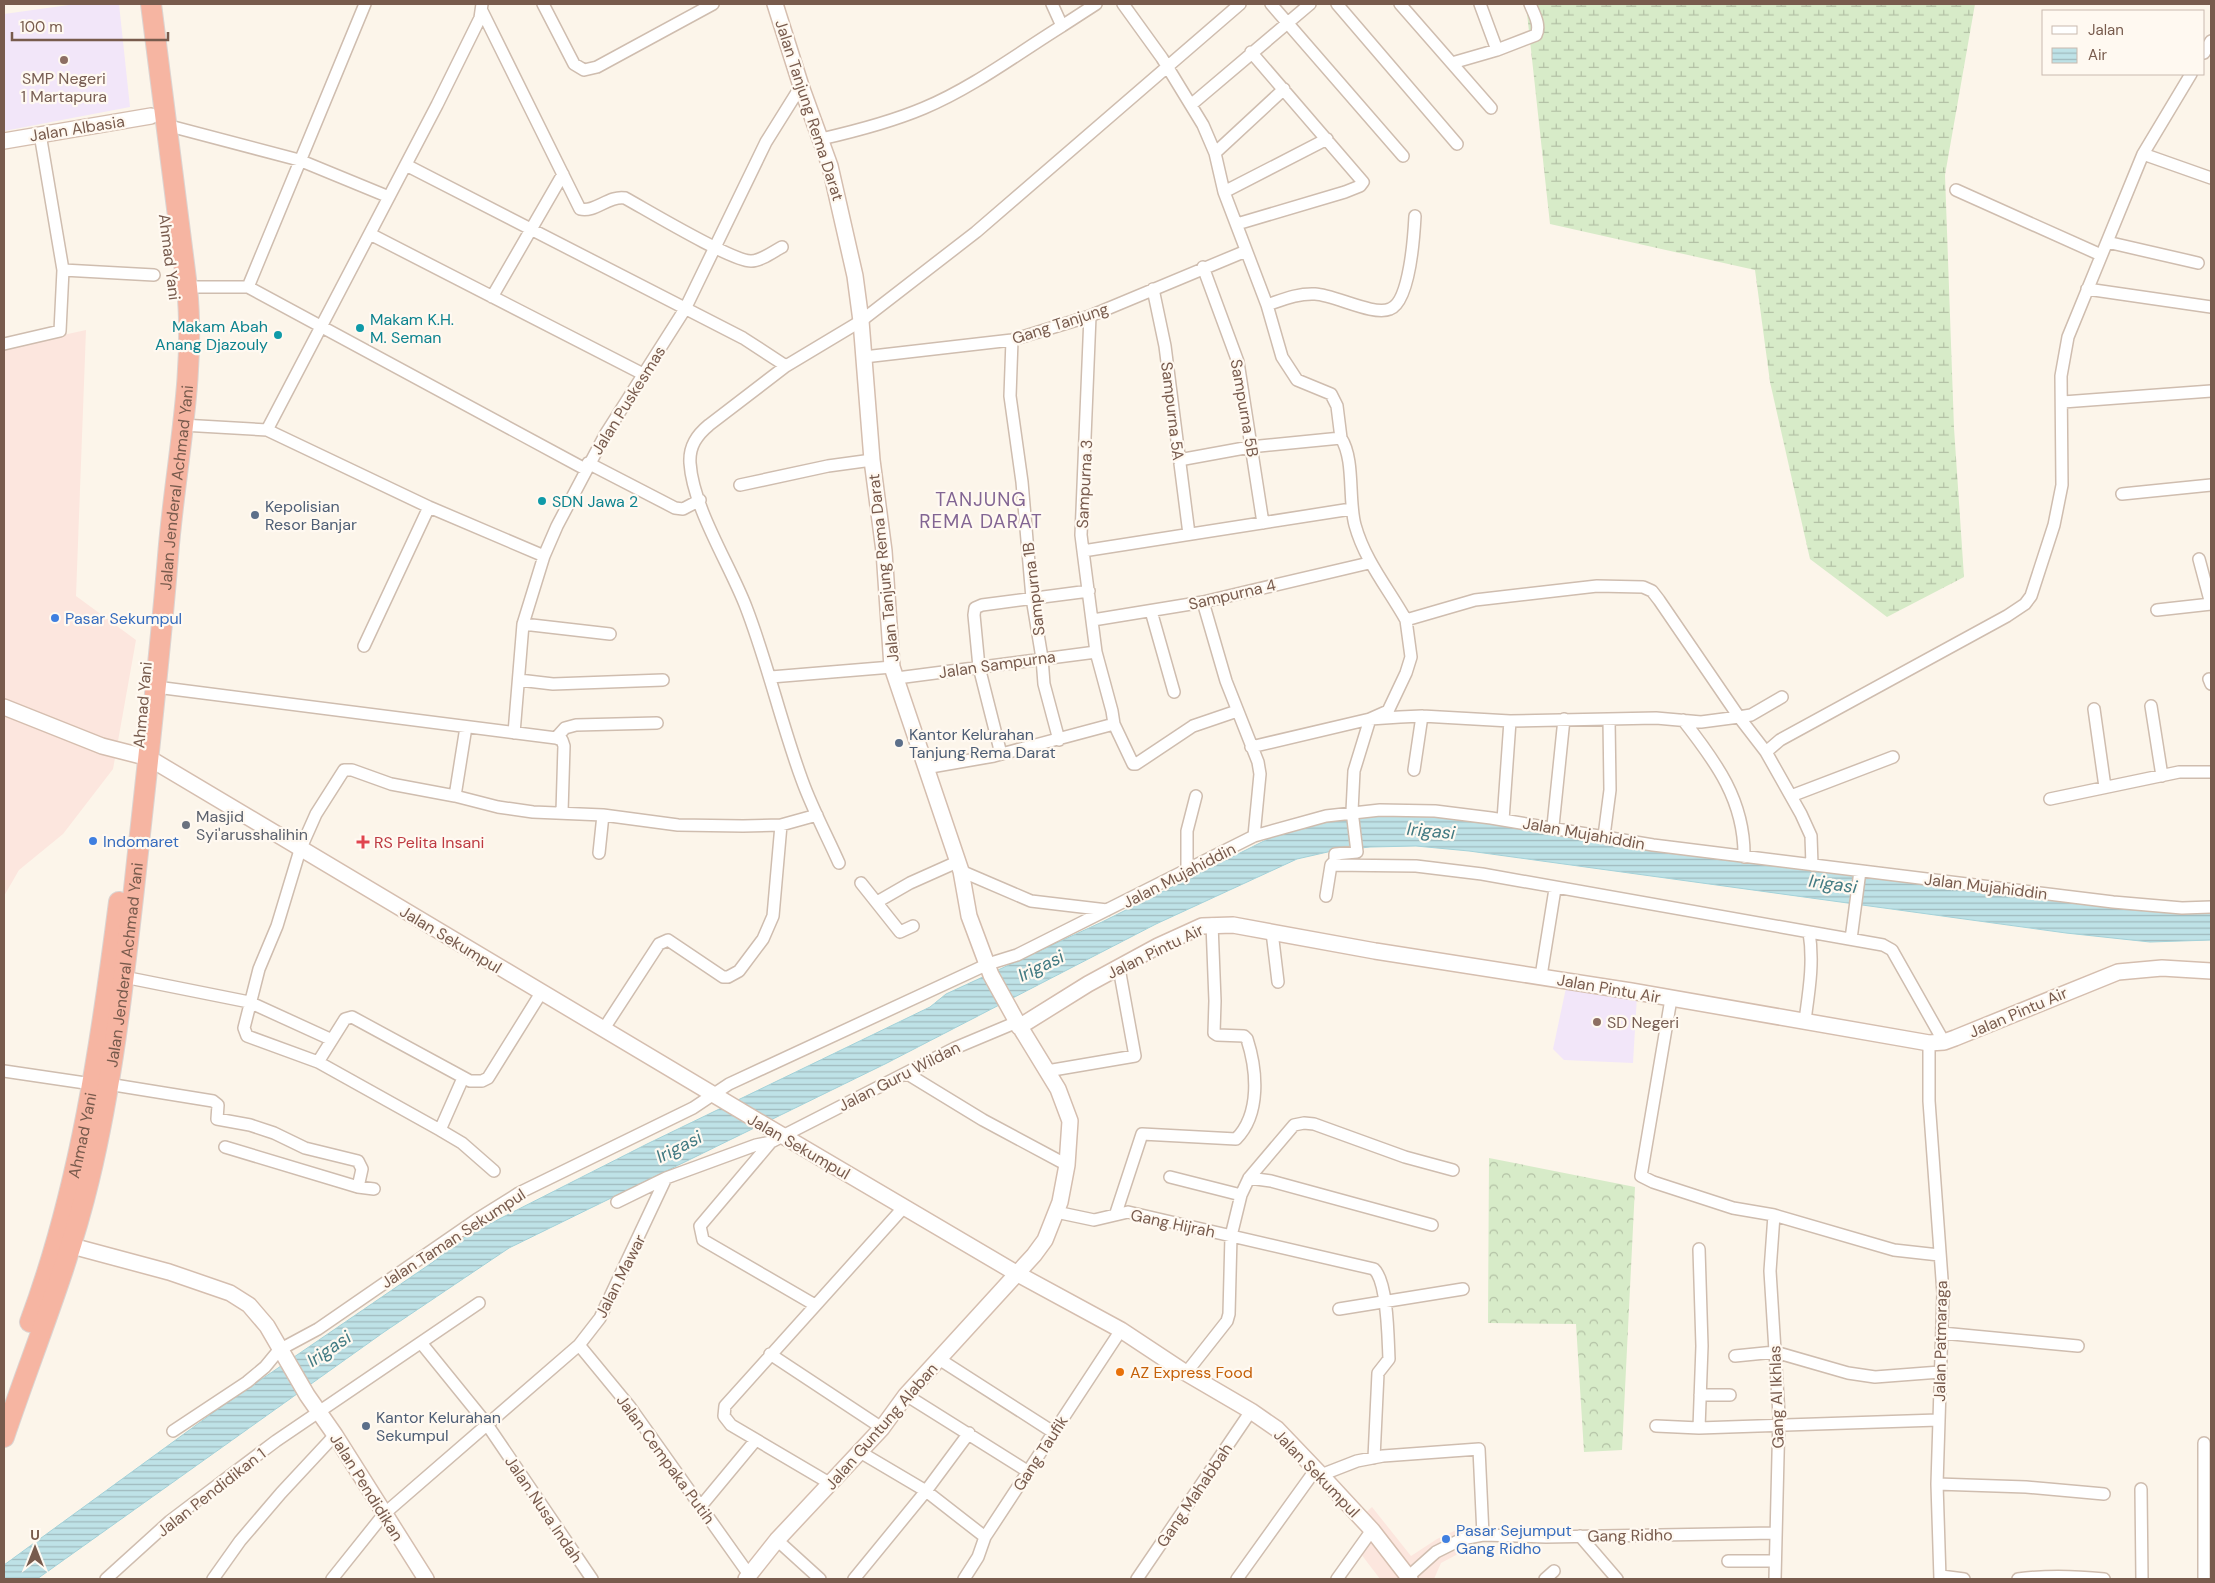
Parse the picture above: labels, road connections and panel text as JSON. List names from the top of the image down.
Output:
{
  "streets": {
    "highway": ["Ahmad Yani", "Jalan Jenderal Achmad Yani"],
    "street": [
      "Jalan Tanjung Rema Darat",
      "Jalan Albasia",
      "Gang Tanjung",
      "Jalan Puskesmas",
      "Sampurna 5B",
      "Sampurna 5A",
      "Sampurna 3",
      "Sampurna 1B",
      "Sampurna 4",
      "Jalan Sampurna",
      "Jalan Mujahiddin",
      "Jalan Sekumpul",
      "Jalan Pintu Air",
      "Jalan Guru Wildan",
      "Gang Hijrah",
      "Jalan Taman Sekumpul",
      "Jalan Mawar",
      "Jalan Patmaraga",
      "Gang Al Ikhlas",
      "Jalan Guntung Alaban",
      "Gang Taufik",
      "Jalan Cempaka Putih",
      "Jalan Pendidikan",
      "Jalan Pendidikan 1",
      "Gang Mahabbah",
      "Jalan Nusa Indah",
      "Gang Ridho"
    ]
  },
  "crossings": [
    ["Jalan Tanjung Rema Darat", "Gang Tanjung"],
    ["Jalan Tanjung Rema Darat", "Jalan Puskesmas"],
    ["Jalan Tanjung Rema Darat", "Jalan Sampurna"],
    ["Jalan Tanjung Rema Darat", "Jalan Mujahiddin"],
    ["Jalan Tanjung Rema Darat", "Jalan Sekumpul"],
    ["Jalan Tanjung Rema Darat", "Jalan Pintu Air"],
    ["Jalan Tanjung Rema Darat", "Jalan Guru Wildan"],
    ["Jalan Tanjung Rema Darat", "Gang Hijrah"],
    ["Jalan Tanjung Rema Darat", "Jalan Guntung Alaban"],
    ["Jalan Albasia", "Jalan Jenderal Achmad Yani"],
    ["Ahmad Yani", "Jalan Jenderal Achmad Yani"],
    ["Ahmad Yani", "Jalan Sekumpul"],
    ["Gang Tanjung", "Sampurna 5B"],
    ["Gang Tanjung", "Sampurna 5A"],
    ["Gang Tanjung", "Sampurna 3"],
    ["Gang Tanjung", "Sampurna 1B"],
    ["Sampurna 3", "Sampurna 4"],
    ["Sampurna 3", "Jalan Sampurna"],
    ["Jalan Jenderal Achmad Yani", "Jalan Sekumpul"],
    ["Jalan Jenderal Achmad Yani", "Jalan Pendidikan"],
    ["Sampurna 1B", "Jalan Sampurna"],
    ["Jalan Mujahiddin", "Jalan Sekumpul"],
    ["Jalan Mujahiddin", "Jalan Taman Sekumpul"],
    ["Jalan Sekumpul", "Jalan Guru Wildan"],
    ["Jalan Sekumpul", "Gang Hijrah"],
    ["Jalan Sekumpul", "Jalan Taman Sekumpul"],
    ["Jalan Sekumpul", "Jalan Guntung Alaban"],
    ["Jalan Sekumpul", "Gang Taufik"],
    ["Jalan Sekumpul", "Gang Mahabbah"],
    ["Jalan Sekumpul", "Gang Ridho"],
    ["Jalan Pintu Air", "Jalan Guru Wildan"],
    ["Jalan Pintu Air", "Jalan Patmaraga"],
    ["Jalan Taman Sekumpul", "Jalan Pendidikan"],
    ["Jalan Mawar", "Jalan Cempaka Putih"],
    ["Jalan Mawar", "Jalan Pendidikan"],
    ["Jalan Mawar", "Jalan Nusa Indah"],
    ["Gang Al Ikhlas", "Gang Ridho"],
    ["Jalan Guntung Alaban", "Jalan Cempaka Putih"],
    ["Jalan Pendidikan", "Jalan Pendidikan 1"],
    ["Jalan Pendidikan 1", "Jalan Nusa Indah"]
  ],
  "districts": ["TANJUNG REMA DARAT"],
  "water": ["Irigasi"],
  "places": {
    "other": [
      "SMP Negeri 1 Martapura",
      "Makam K.H. M. Seman",
      "Makam Abah Anang Djazouly",
      "SDN Jawa 2",
      "Kepolisian Resor Banjar",
      "Pasar Sekumpul",
      "Kantor Kelurahan Tanjung Rema Darat",
      "Masjid Syi'arusshalihin",
      "Indomaret",
      "SD Negeri",
      "AZ Express Food",
      "Kantor Kelurahan Sekumpul",
      "Pasar Sejumput Gang Ridho"
    ],
    "health": ["RS Pelita Insani"]
  },
  "legend": ["Jalan", "Air"],
  "scale_bar": "100 m",
  "north": "top"
}
